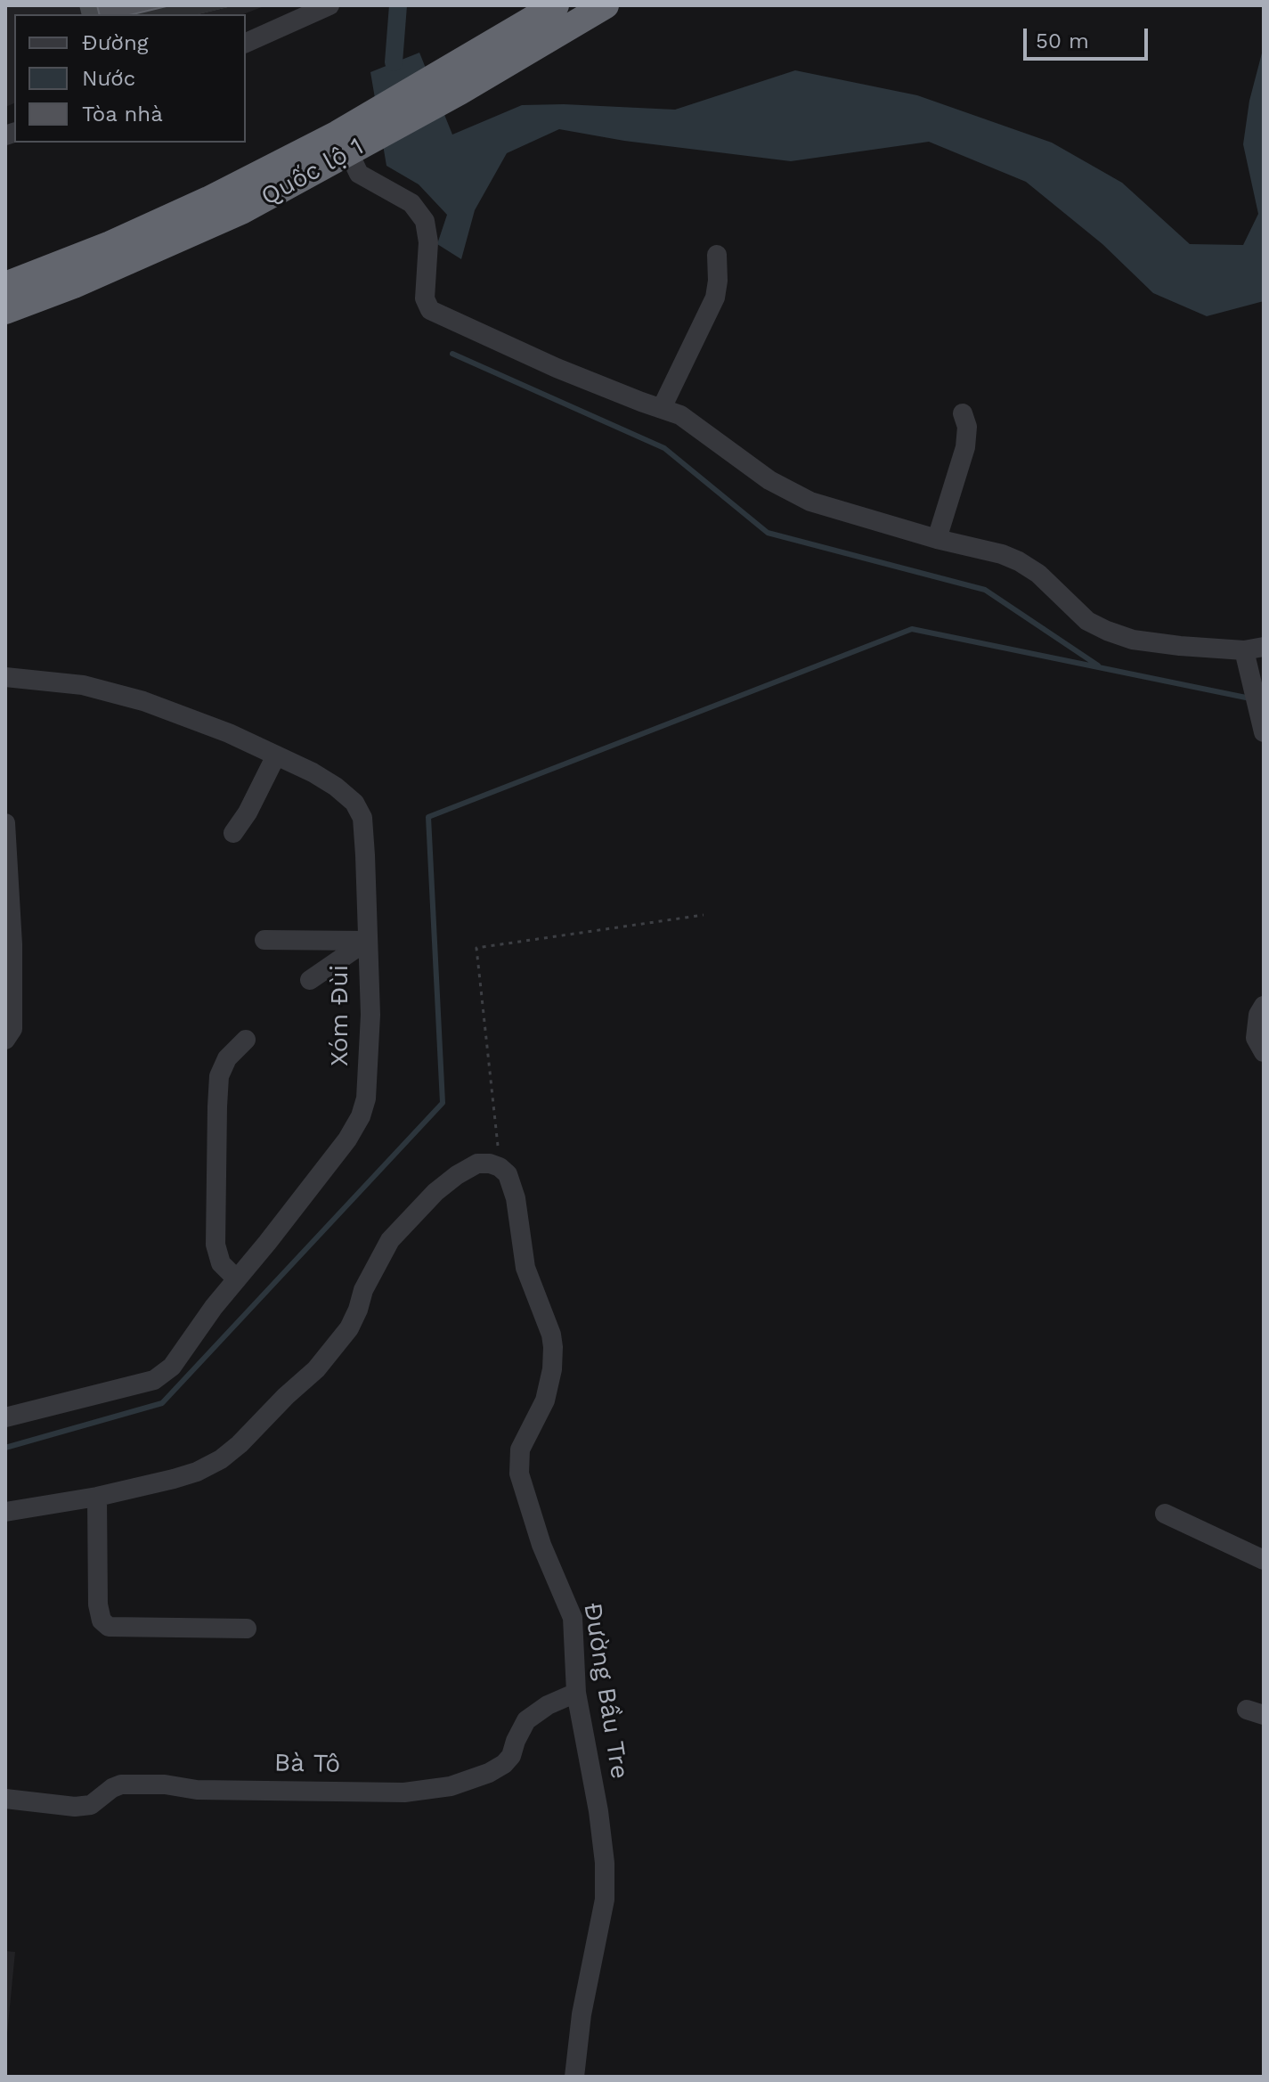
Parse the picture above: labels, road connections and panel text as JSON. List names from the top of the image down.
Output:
{
  "streets": {
    "highway": ["Quốc lộ 1"],
    "street": ["Xóm Đùi", "Đường Bầu Tre", "Bà Tô"]
  },
  "crossings": [
    ["Đường Bầu Tre", "Bà Tô"]
  ],
  "legend": ["Đường", "Nước", "Tòa nhà"],
  "scale_bar": "50 m"
}
